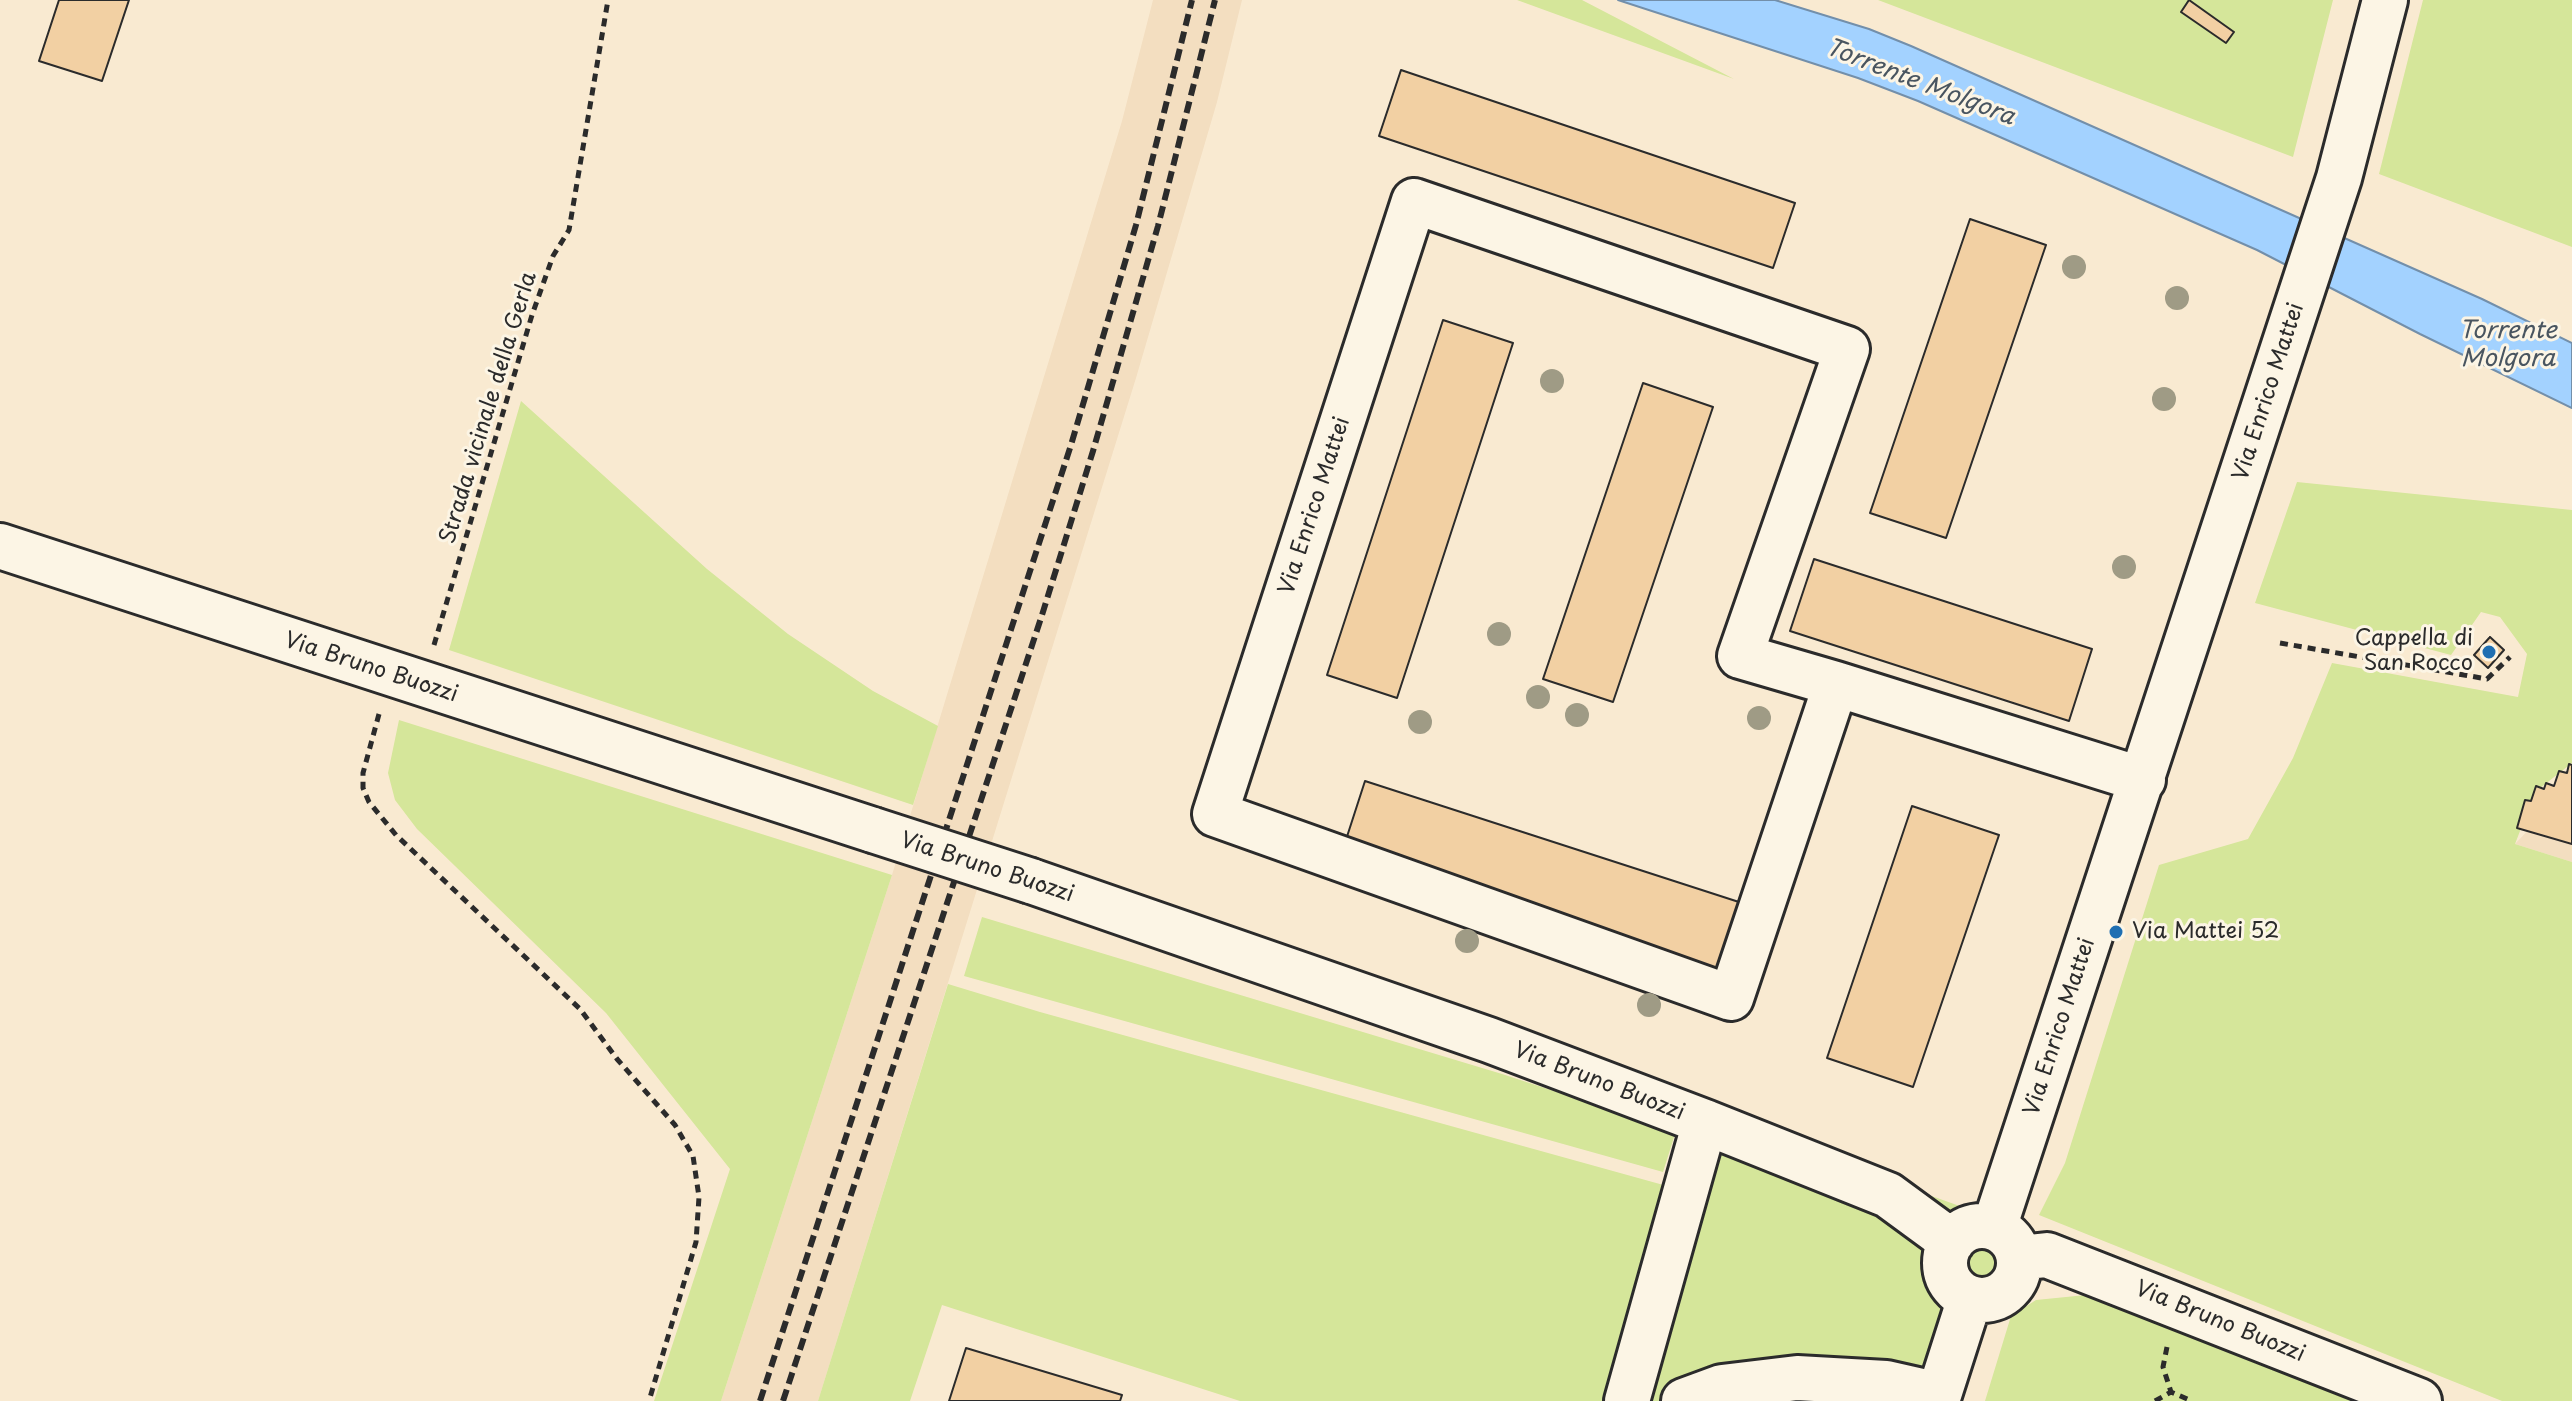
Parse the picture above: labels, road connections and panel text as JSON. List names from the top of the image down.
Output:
{
  "streets": {
    "street": ["Via Enrico Mattei", "Via Bruno Buozzi"],
    "path": ["Strada vicinale della Gerla"]
  },
  "crossings": [
    ["Via Enrico Mattei", "Via Bruno Buozzi"],
    ["Strada vicinale della Gerla", "Via Bruno Buozzi"]
  ],
  "water": ["Torrente Molgora"],
  "places": ["Cappella di San Rocco", "Via Mattei 52"]
}
